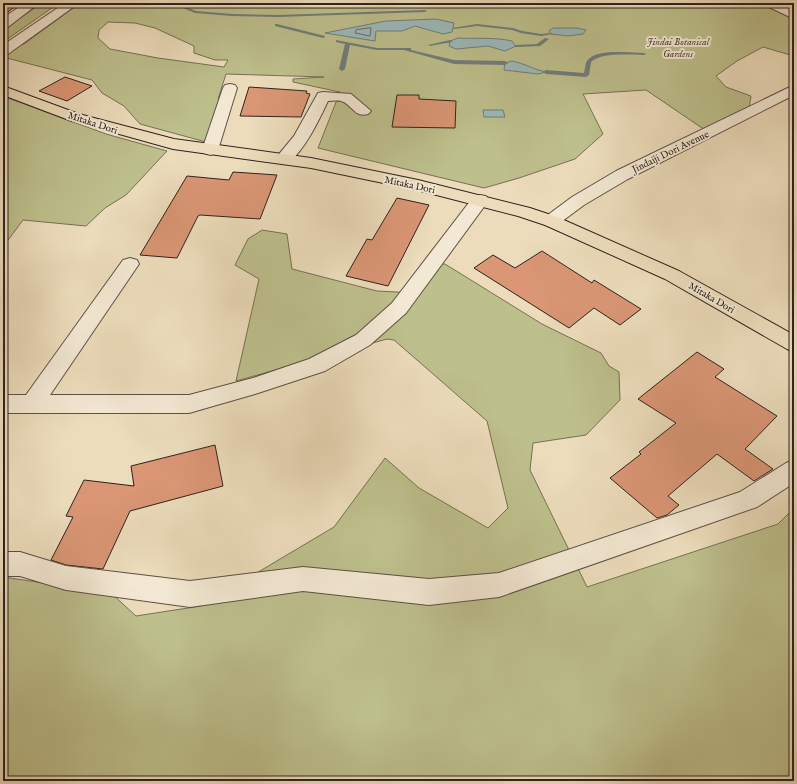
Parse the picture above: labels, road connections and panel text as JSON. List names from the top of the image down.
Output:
{
  "streets": {
    "main road": ["Mitaka Dori"],
    "street": ["Jindaiji Dori Avenue"]
  },
  "crossings": [
    ["Mitaka Dori", "Jindaiji Dori Avenue"]
  ],
  "parks": ["Jindai Botanical Gardens"]
}
